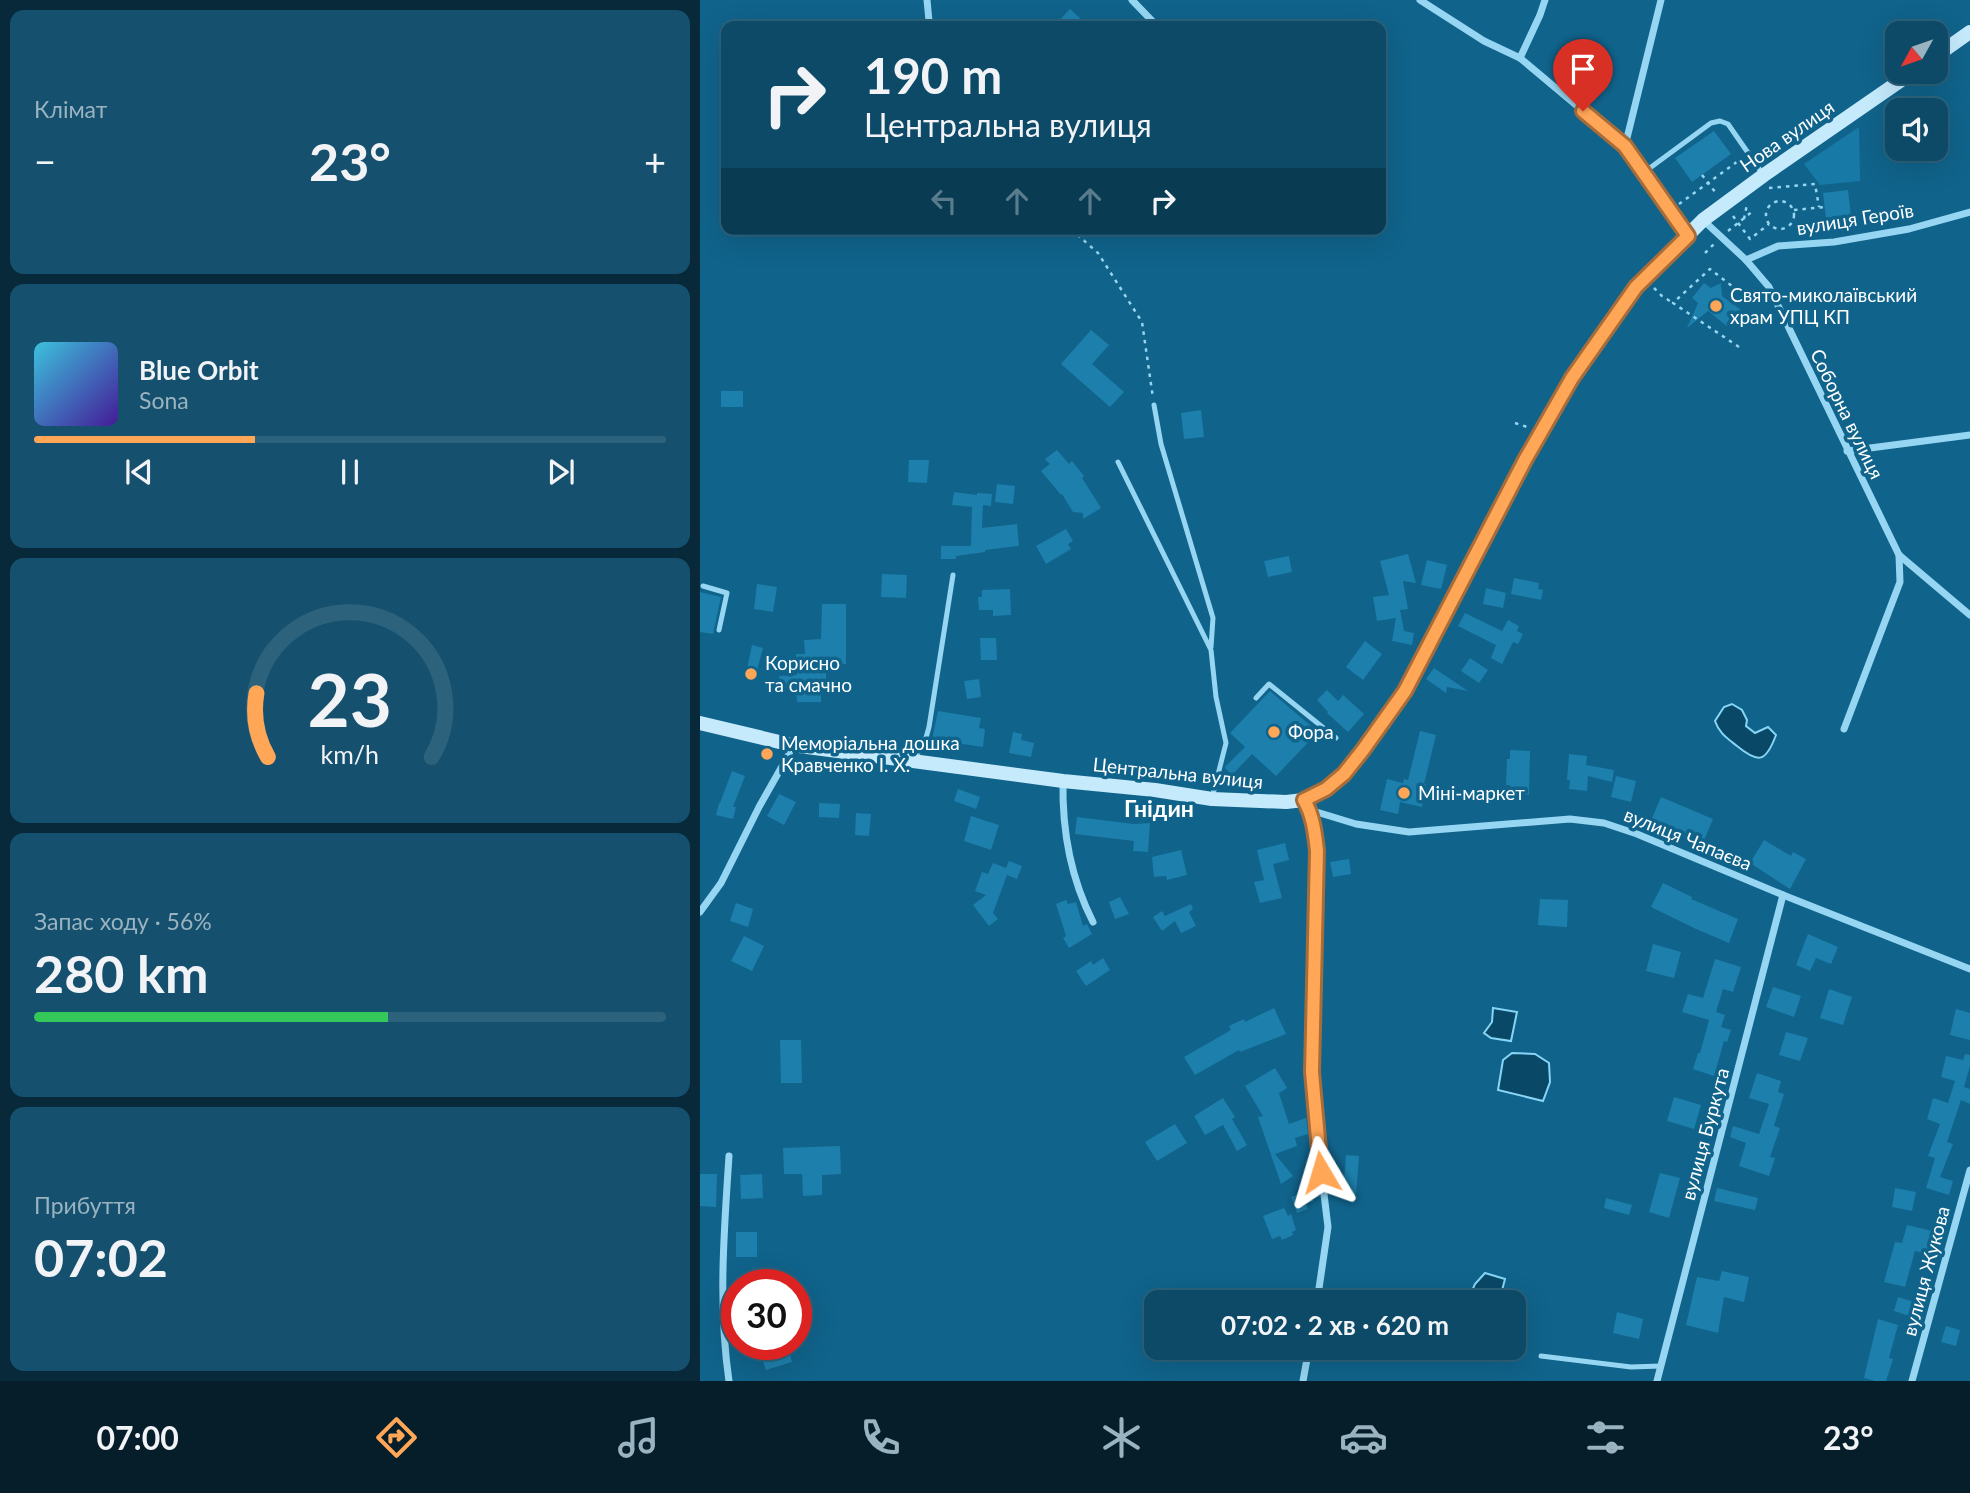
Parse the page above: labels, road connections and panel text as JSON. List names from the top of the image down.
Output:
{
  "streets": {
    "street": [
      "Нова вулиця",
      "вулиця Героїв",
      "Соборна вулиця",
      "Центральна вулиця",
      "вулиця Чапаєва",
      "вулиця Буркута",
      "вулиця Жукова"
    ]
  },
  "crossings": [
    ["Нова вулиця", "Соборна вулиця"],
    ["Нова вулиця", "Центральна вулиця"],
    ["вулиця Героїв", "Соборна вулиця"],
    ["Центральна вулиця", "вулиця Чапаєва"],
    ["вулиця Чапаєва", "вулиця Буркута"]
  ],
  "districts": ["Гнідин"],
  "places": [
    "Свято-миколаївський храм УПЦ КП",
    "Корисно та смачно",
    "Фора",
    "Меморіальна дошка Кравченко І. Х.",
    "Міні-маркет"
  ],
  "north": "bottom left",
  "page": {
    "tile": [
      "Клімат",
      ["Запас ходу · 56%", "280 km"],
      ["Прибуття", "07:02"]
    ],
    "turn": ["190 m", "Центральна вулиця"],
    "heat": ["−", "23°", "+"],
    "song": ["Blue Orbit", "Sona"],
    "limit": "30",
    "trip": "07:02 · 2 хв · 620 m",
    "tabs": ["07:00", "23°"],
    "gauge": ["23", "km/h"]
  }
}
